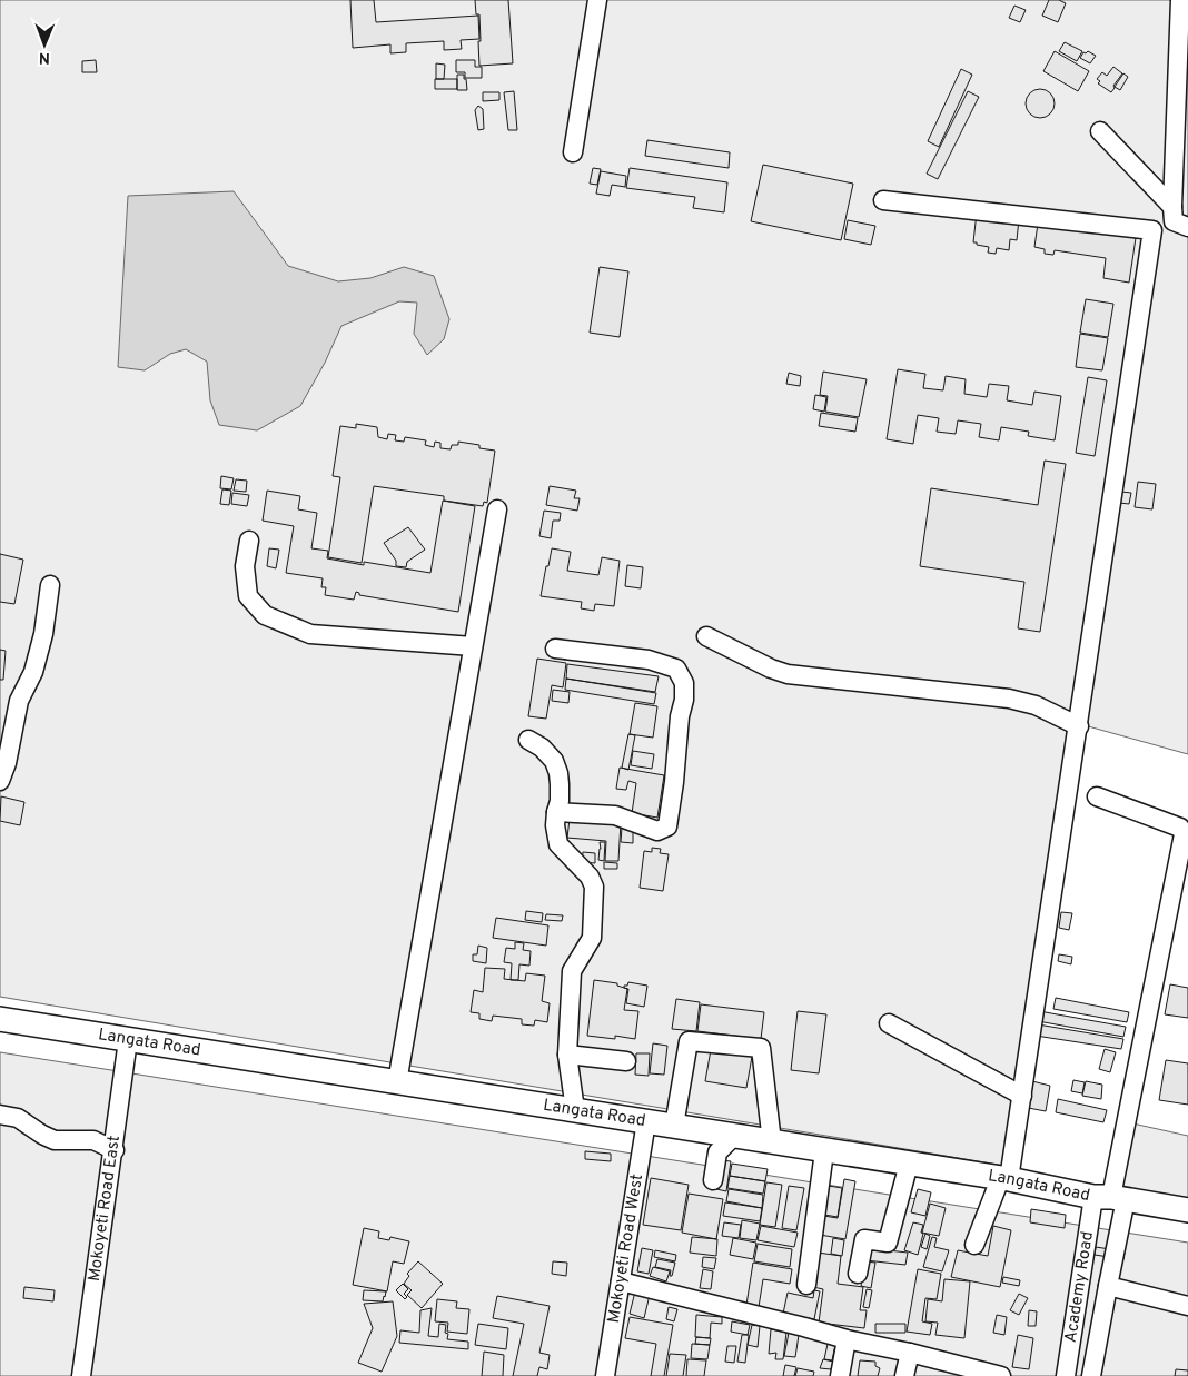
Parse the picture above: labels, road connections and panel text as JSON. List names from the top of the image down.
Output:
{
  "streets": {
    "main road": ["Langata Road"],
    "street": ["Mokoyeti Road East", "Mokoyeti Road West", "Academy Road"]
  },
  "crossings": [
    ["Langata Road", "Mokoyeti Road East"],
    ["Langata Road", "Mokoyeti Road West"],
    ["Langata Road", "Academy Road"]
  ],
  "north": "bottom"
}
